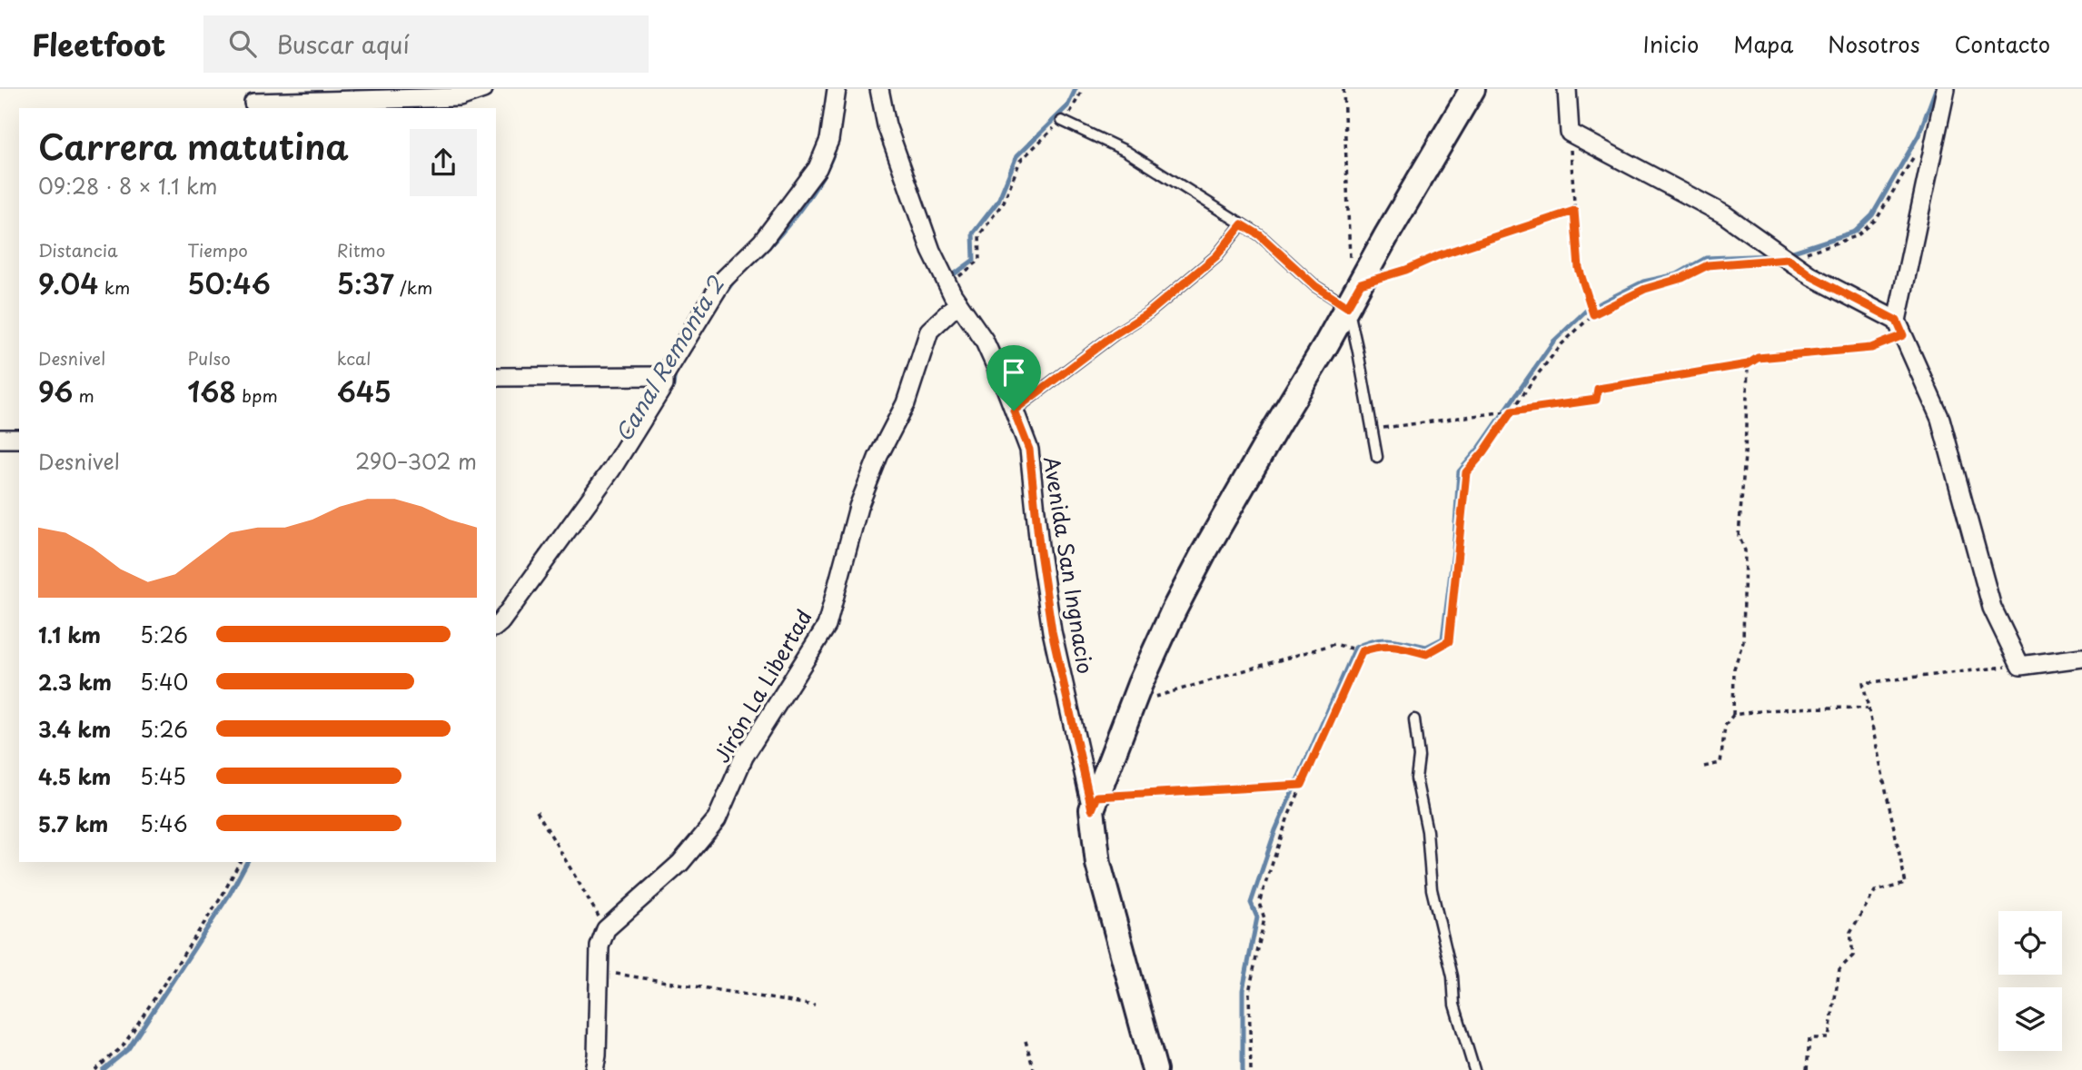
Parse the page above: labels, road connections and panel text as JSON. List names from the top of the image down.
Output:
{
  "streets": {
    "street": ["Avenida San Ingnacio", "Jirón La Libertad"]
  },
  "crossings": [
    ["Avenida San Ingnacio", "Jirón La Libertad"]
  ],
  "water": ["Canal Remonta 2"],
  "page": {
    "header": "Fleetfoot",
    "search": "Buscar aquí",
    "nav": [
      "Inicio",
      "Mapa",
      "Nosotros",
      "Contacto"
    ],
    "heading": ["Carrera matutina", "09:28 · 8 × 1.1 km"],
    "stats": [
      ["Distancia", "9.04 km"],
      ["Tiempo", "50:46"],
      ["Ritmo", "5:37 /km"],
      ["Desnivel", "96 m"],
      ["Pulso", "168 bpm"],
      ["kcal", "645"]
    ],
    "chart": ["Desnivel", "290–302 m"],
    "list": [
      {
        "name": "1.1 km",
        "note": "5:26"
      },
      {
        "name": "2.3 km",
        "note": "5:40"
      },
      {
        "name": "3.4 km",
        "note": "5:26"
      },
      {
        "name": "4.5 km",
        "note": "5:45"
      },
      {
        "name": "5.7 km",
        "note": "5:46"
      }
    ]
  }
}
